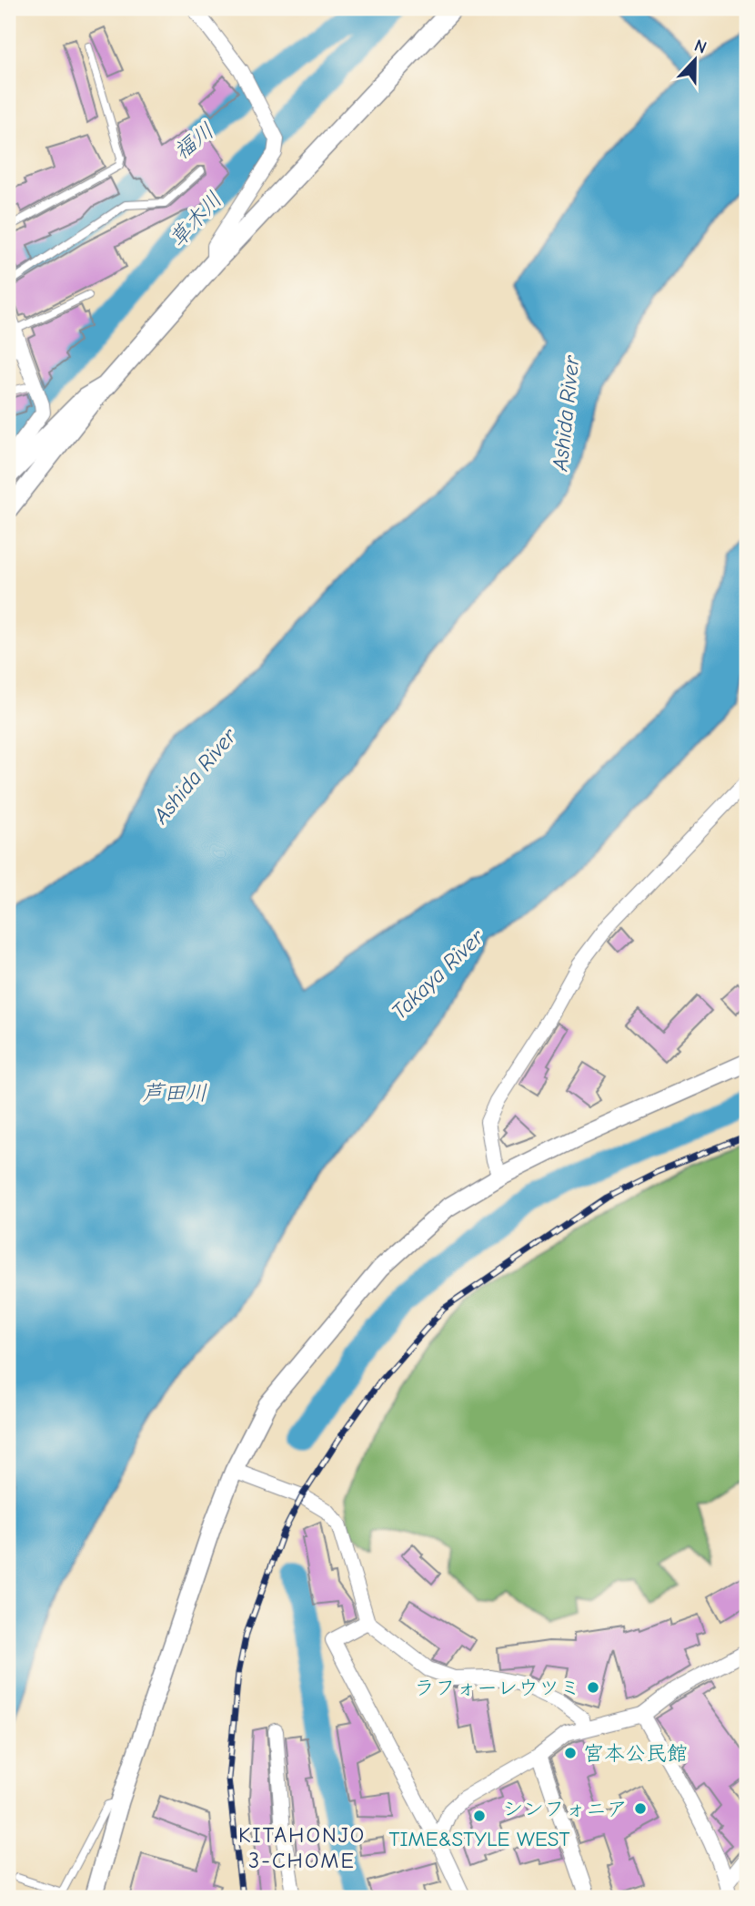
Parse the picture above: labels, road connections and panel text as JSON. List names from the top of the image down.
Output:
{
  "districts": ["KITAHONJO 3-CHOME"],
  "water": [
    "福川",
    "草木川",
    "Ashida River",
    "Takaya River",
    "芦田川"
  ],
  "places": [
    "ラフォーレウツミ",
    "宮本公民館",
    "シンフォニア",
    "TIME&STYLE WEST"
  ],
  "north": "top"
}
